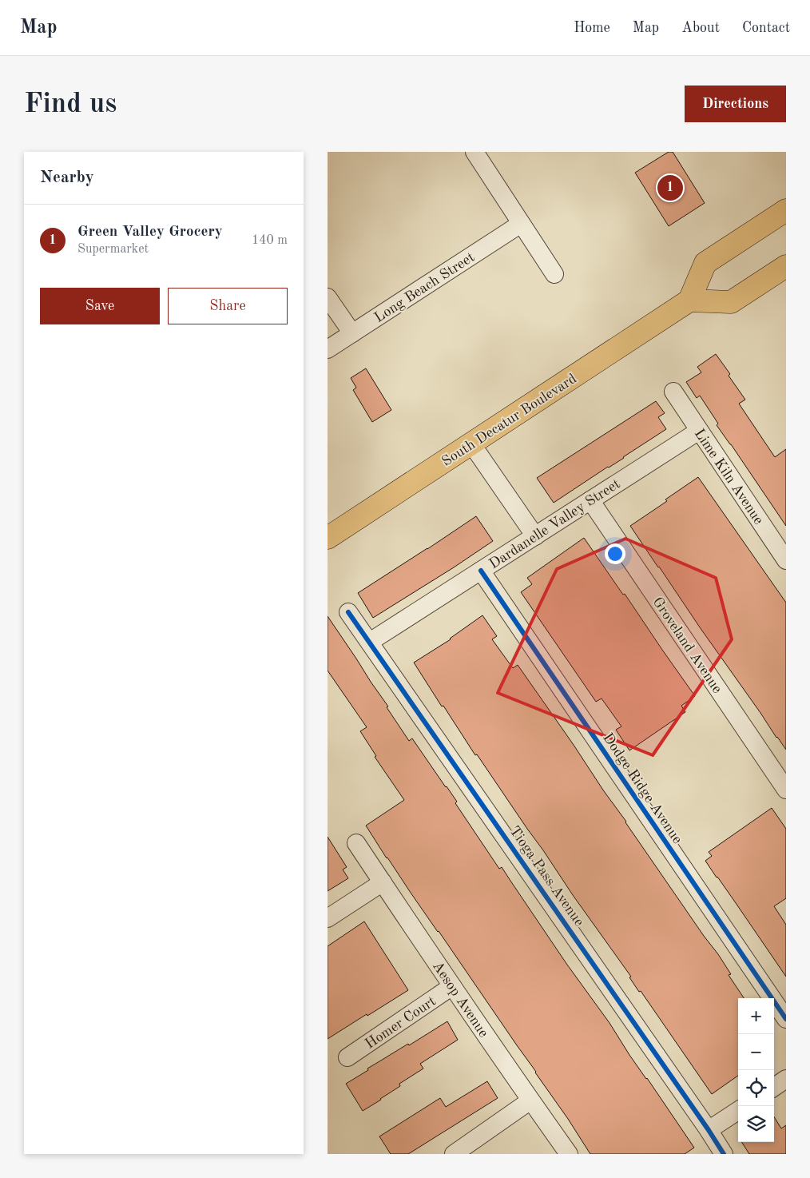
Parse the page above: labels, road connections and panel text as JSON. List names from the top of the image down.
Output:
{
  "streets": {
    "main road": ["South Decatur Boulevard"],
    "street": [
      "Long Beach Street",
      "Lime Kiln Avenue",
      "Dardanelle Valley Street",
      "Groveland Avenue",
      "Dodge Ridge Avenue",
      "Tioga Pass Avenue",
      "Aesop Avenue",
      "Homer Court"
    ]
  },
  "crossings": [
    ["Lime Kiln Avenue", "Dardanelle Valley Street"],
    ["Dardanelle Valley Street", "Groveland Avenue"],
    ["Dardanelle Valley Street", "Dodge Ridge Avenue"],
    ["Dardanelle Valley Street", "Tioga Pass Avenue"],
    ["Aesop Avenue", "Homer Court"]
  ],
  "page": {
    "header": "Map",
    "nav": [
      "Home",
      "Map",
      "About",
      "Contact"
    ],
    "buttons": [
      "Directions",
      ["Save", "Share"]
    ],
    "title": "Find us",
    "heading": "Nearby",
    "pins": "1",
    "list": [
      {
        "mark": "1",
        "name": "Green Valley Grocery",
        "note": "Supermarket",
        "value": "140 m"
      }
    ],
    "map_buttons": ["+", "−"]
  }
}
